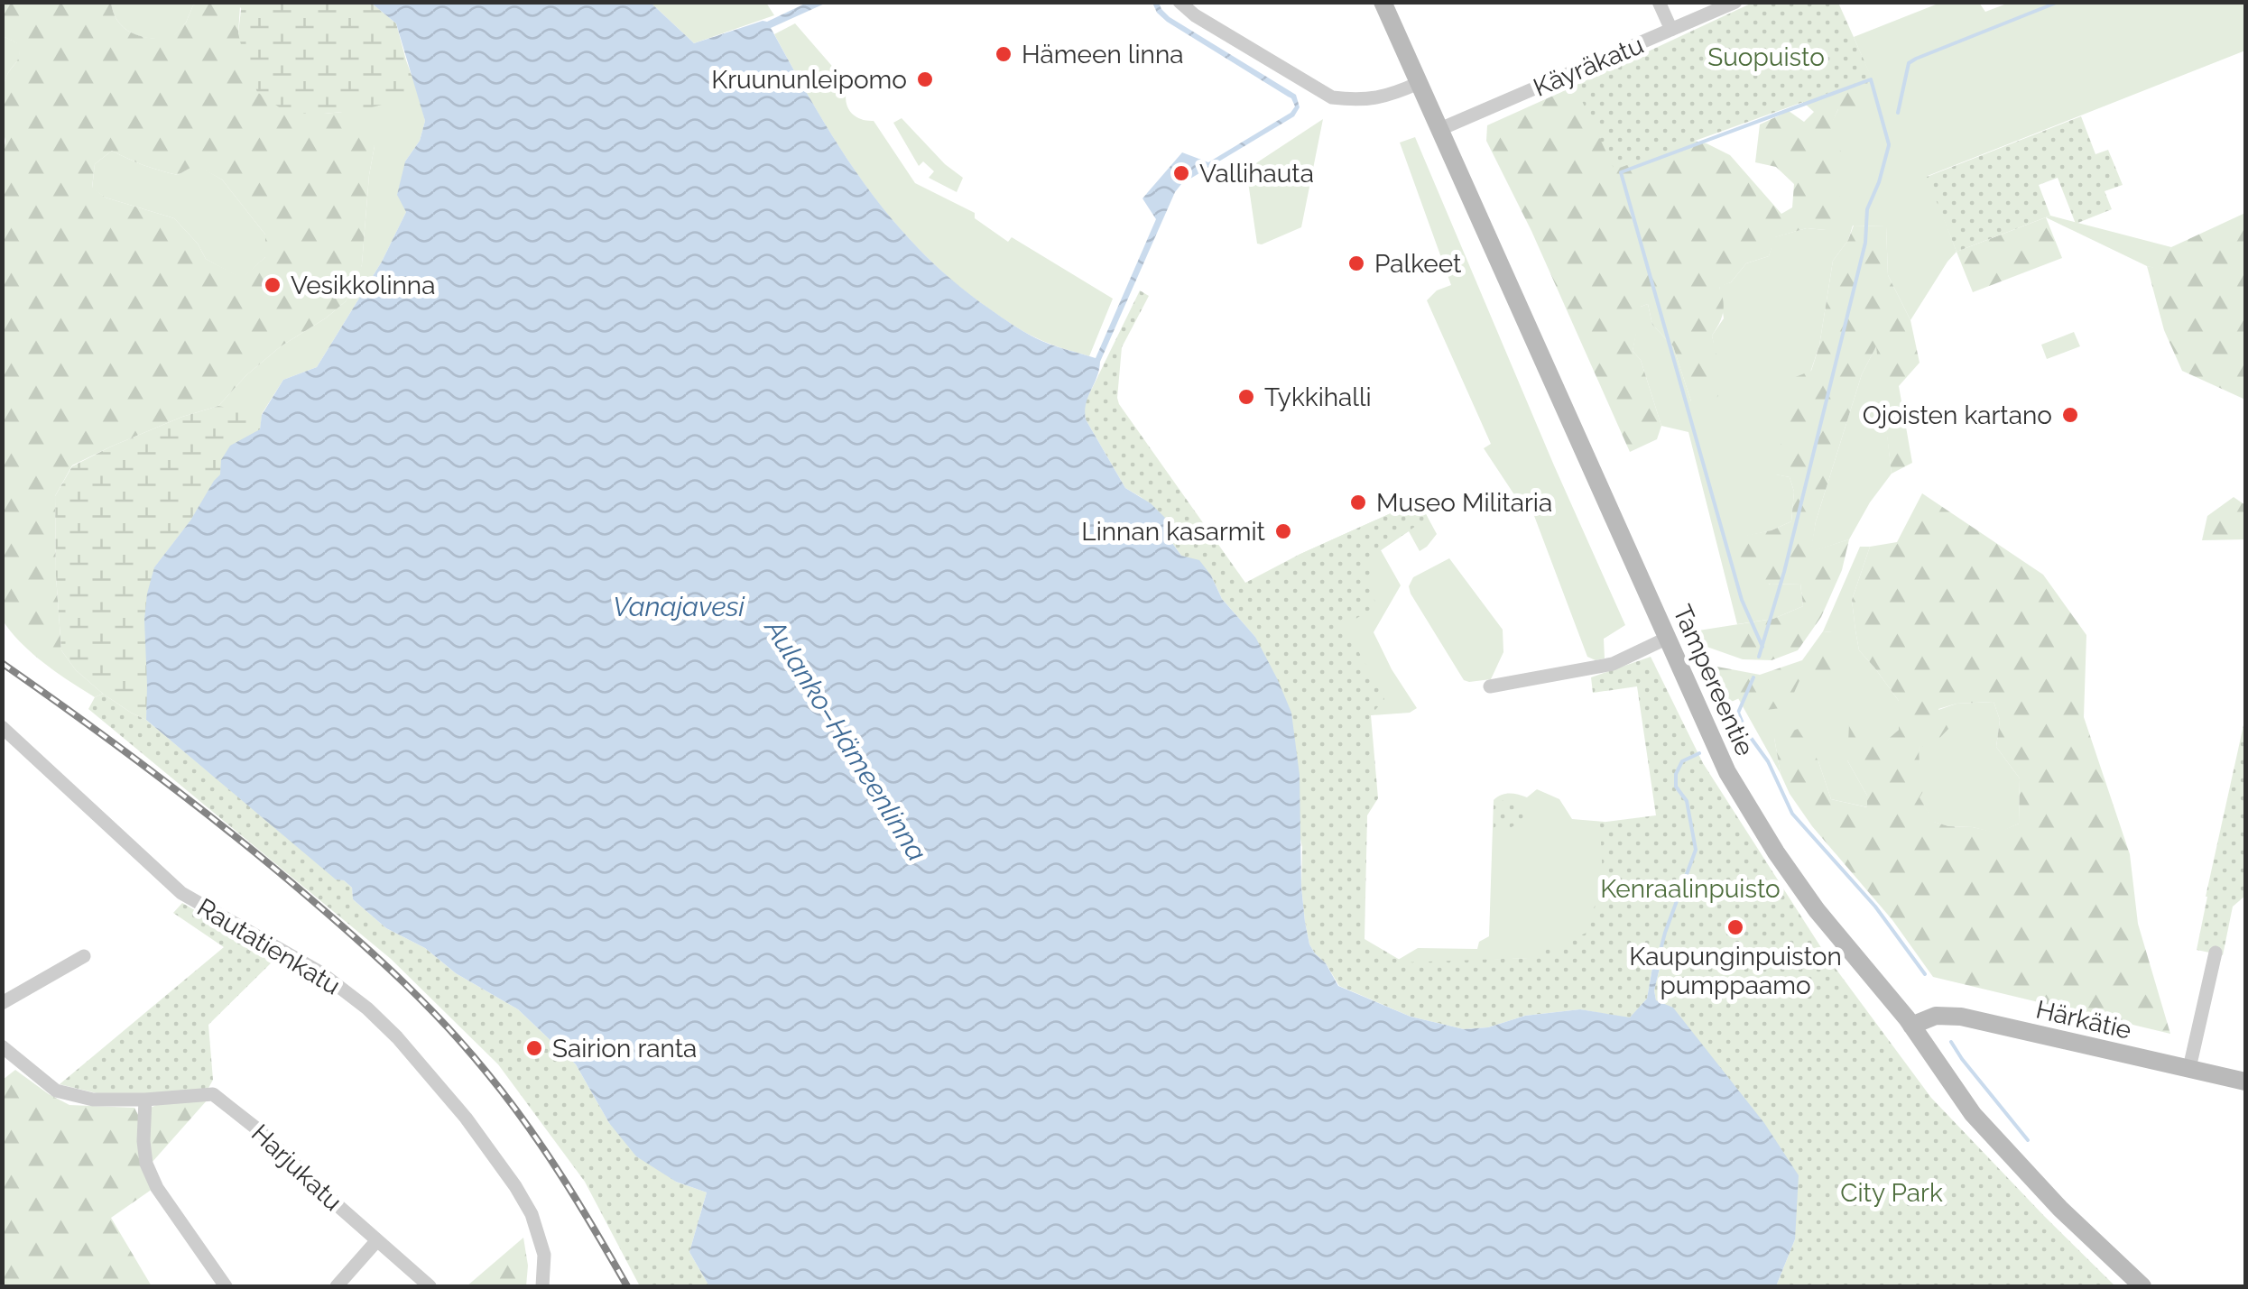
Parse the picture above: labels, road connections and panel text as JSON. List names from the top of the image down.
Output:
{
  "streets": {
    "main road": ["Tampereentie", "Härkätie"],
    "street": ["Käyräkatu", "Rautatienkatu", "Harjukatu"]
  },
  "crossings": [
    ["Käyräkatu", "Tampereentie"],
    ["Tampereentie", "Härkätie"]
  ],
  "water": ["Vanajavesi", "Aulanko–Hämeenlinna"],
  "parks": ["Suopuisto", "Kenraalinpuisto", "City Park"],
  "places": [
    "Hämeen linna",
    "Kruununleipomo",
    "Vallihauta",
    "Palkeet",
    "Vesikkolinna",
    "Tykkihalli",
    "Ojoisten kartano",
    "Museo Militaria",
    "Linnan kasarmit",
    "Kaupunginpuiston pumppaamo",
    "Sairion ranta"
  ]
}
